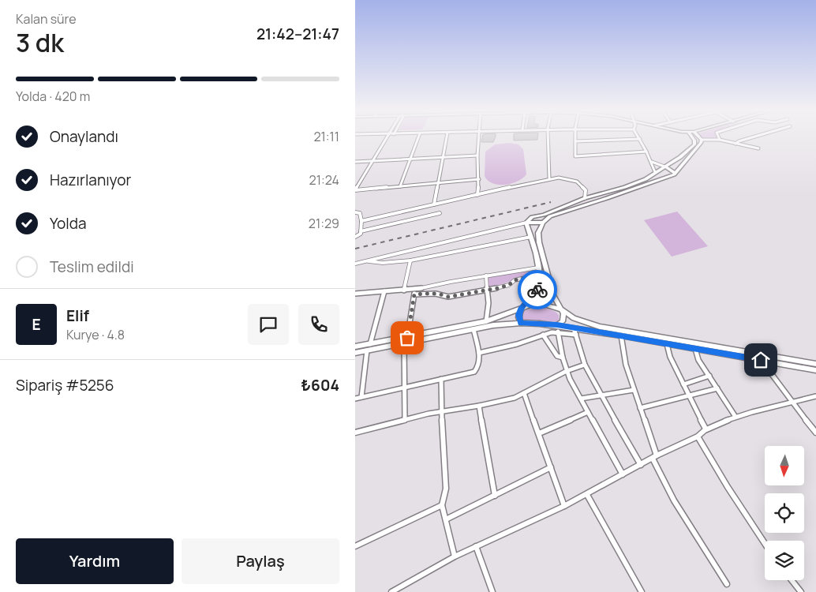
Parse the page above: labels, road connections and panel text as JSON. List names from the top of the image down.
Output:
{
  "north": "bottom",
  "page": {
    "heading": ["3 dk", "Kalan süre", "21:42–21:47"],
    "panel": [
      "Elif",
      "Kurye · 4.8",
      "Sipariş #5256",
      "₺604"
    ],
    "bar": "Yolda · 420 m",
    "list": [
      ["Onaylandı", "21:11"],
      ["Hazırlanıyor", "21:24"],
      ["Yolda", "21:29"],
      "Teslim edildi"
    ],
    "round": "E",
    "buttons": ["Yardım", "Paylaş"]
  }
}
